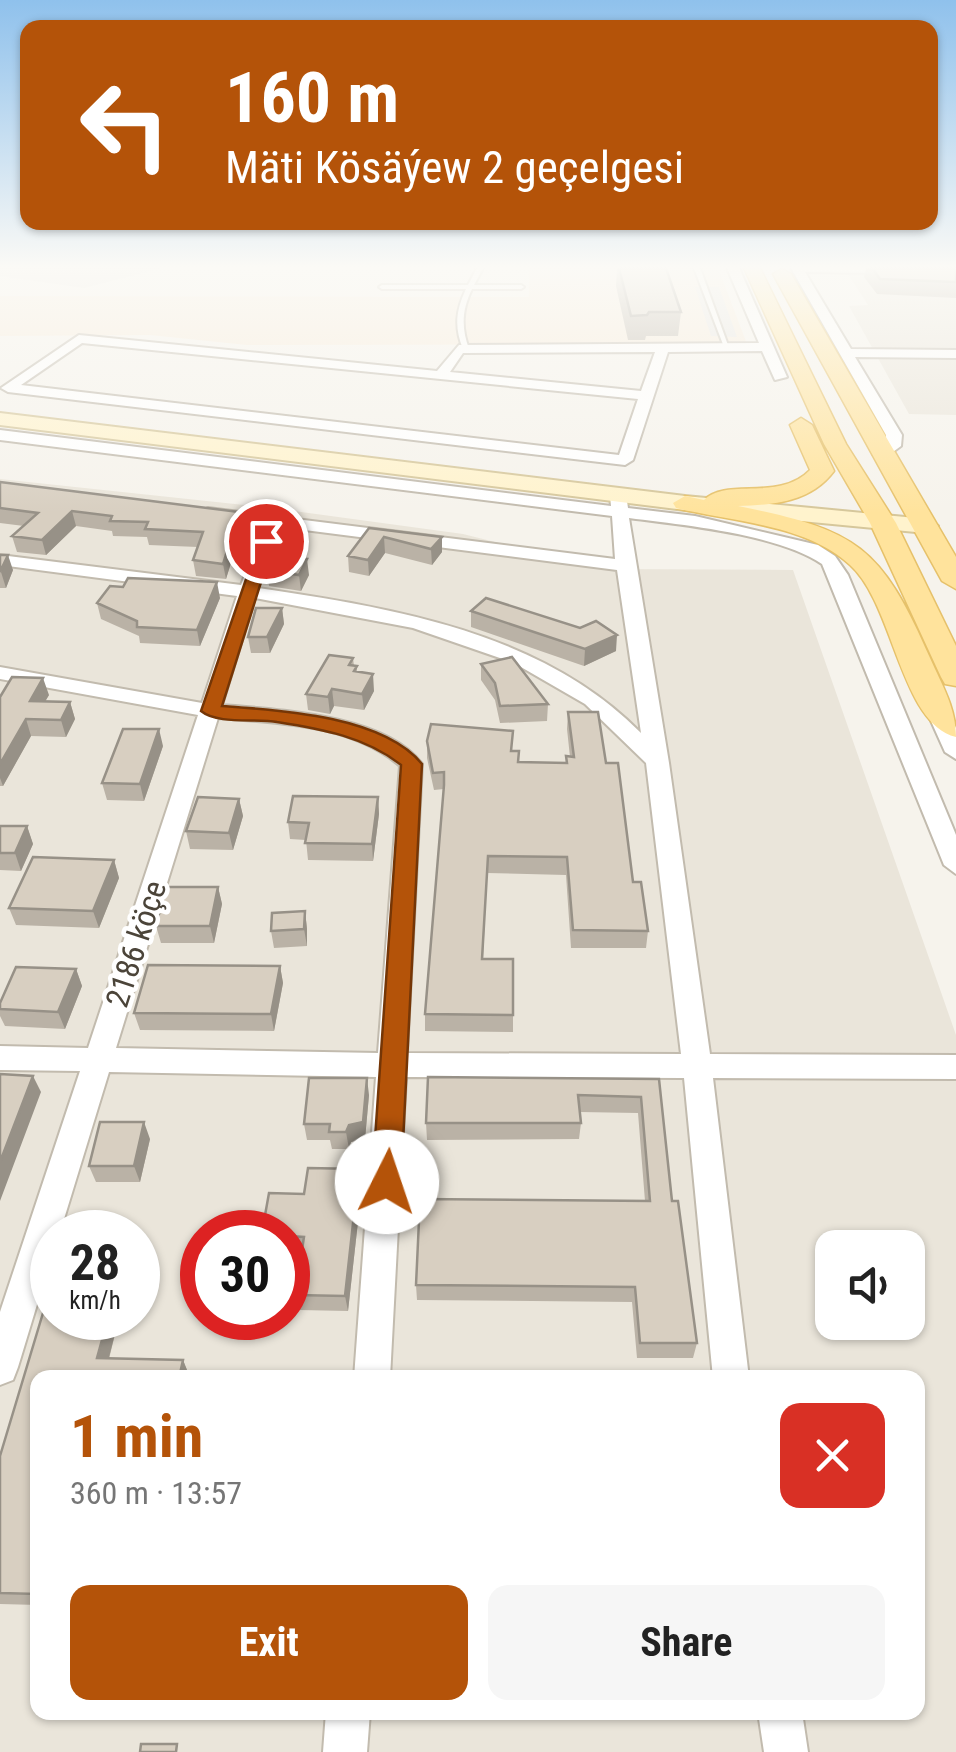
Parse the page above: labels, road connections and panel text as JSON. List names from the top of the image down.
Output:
{
  "streets": {
    "street": ["2186 köçe"]
  },
  "page": {
    "turn": ["160 m", "Mäti Kösäýew 2 geçelgesi"],
    "speed": "28 km/h",
    "limit": "30",
    "heading": ["1 min", "360 m · 13:57"],
    "buttons": ["Exit", "Share"]
  }
}
